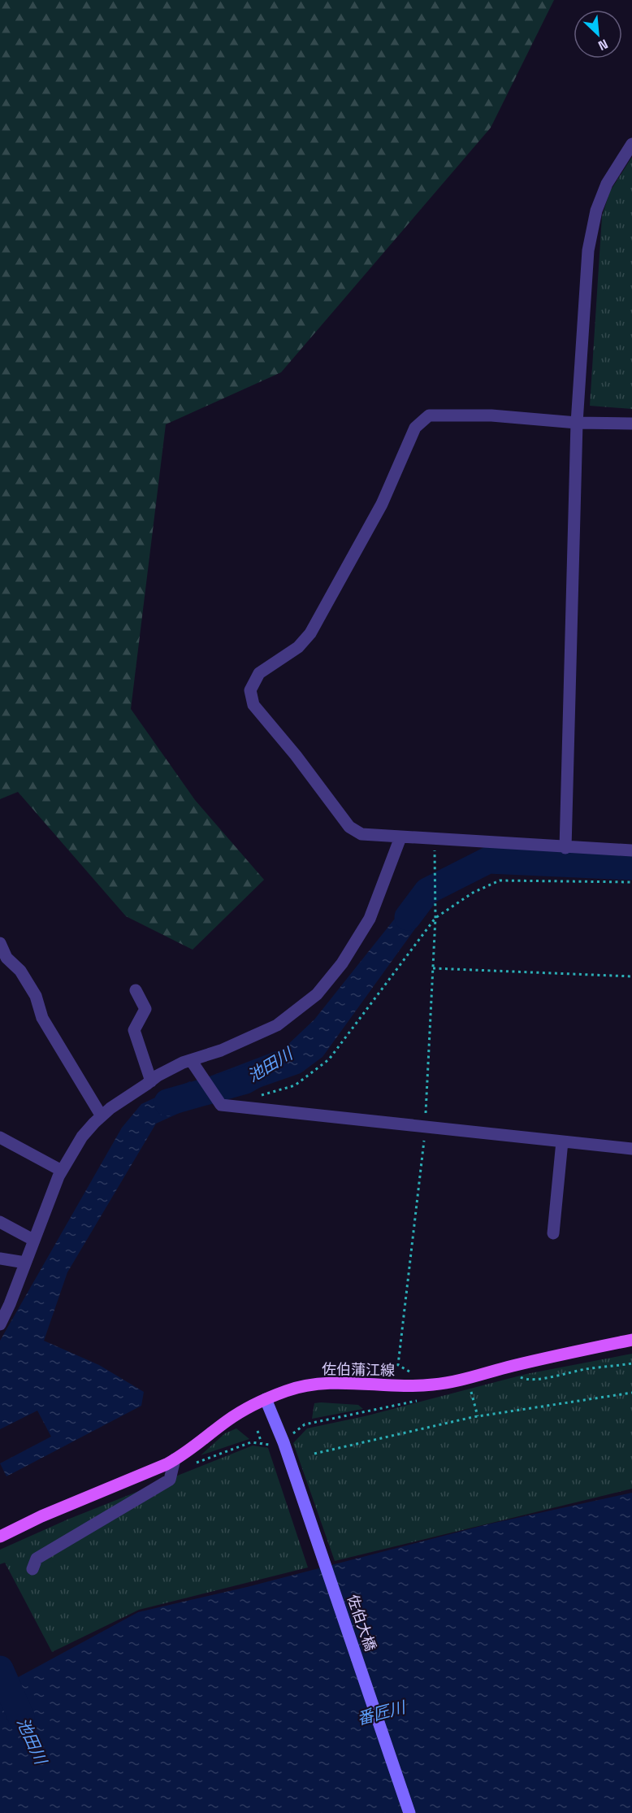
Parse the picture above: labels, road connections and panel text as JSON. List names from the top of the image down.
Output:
{
  "streets": {
    "main road": ["佐伯蒲江線"],
    "street": ["佐伯大橋"]
  },
  "crossings": [
    ["佐伯蒲江線", "佐伯大橋"]
  ],
  "water": ["池田川", "番匠川"],
  "north": "bottom right"
}
